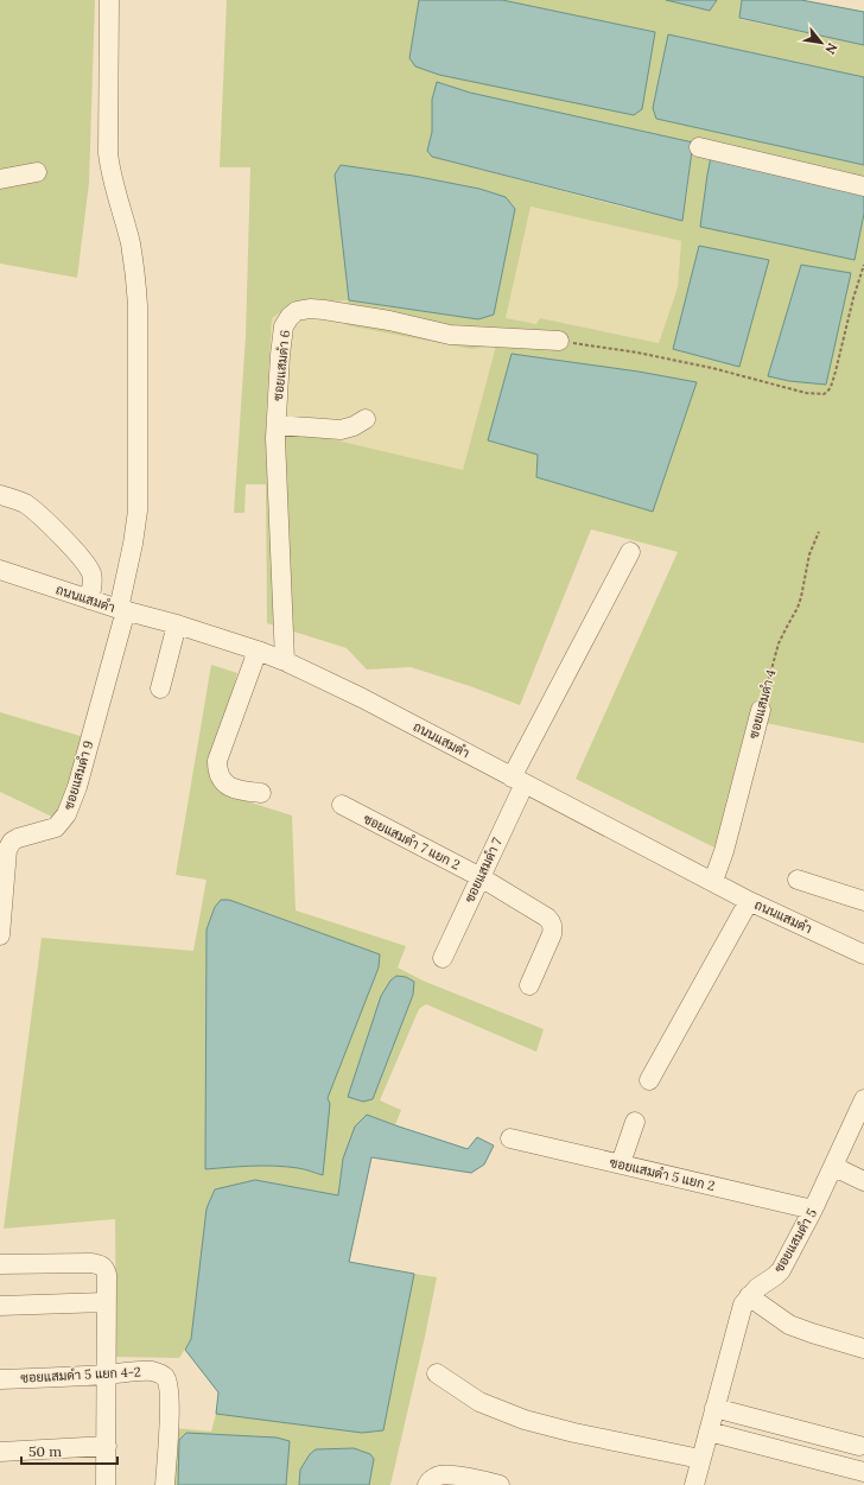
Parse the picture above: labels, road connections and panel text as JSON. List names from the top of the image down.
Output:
{
  "streets": {
    "street": [
      "ซอยแสมดำ 6",
      "ถนนแสมดำ",
      "ซอยแสมดำ 4",
      "ซอยแสมดำ 9",
      "ซอยแสมดำ 7 แยก 2",
      "ซอยแสมดำ 7",
      "ซอยแสมดำ 5 แยก 2",
      "ซอยแสมดำ 5",
      "ซอยแสมดำ 5 แยก 4-2"
    ]
  },
  "crossings": [
    ["ซอยแสมดำ 6", "ถนนแสมดำ"],
    ["ถนนแสมดำ", "ซอยแสมดำ 4"],
    ["ถนนแสมดำ", "ซอยแสมดำ 9"],
    ["ถนนแสมดำ", "ซอยแสมดำ 7"],
    ["ซอยแสมดำ 7 แยก 2", "ซอยแสมดำ 7"],
    ["ซอยแสมดำ 5 แยก 2", "ซอยแสมดำ 5"]
  ],
  "scale_bar": "50 m",
  "north": "bottom right"
}
